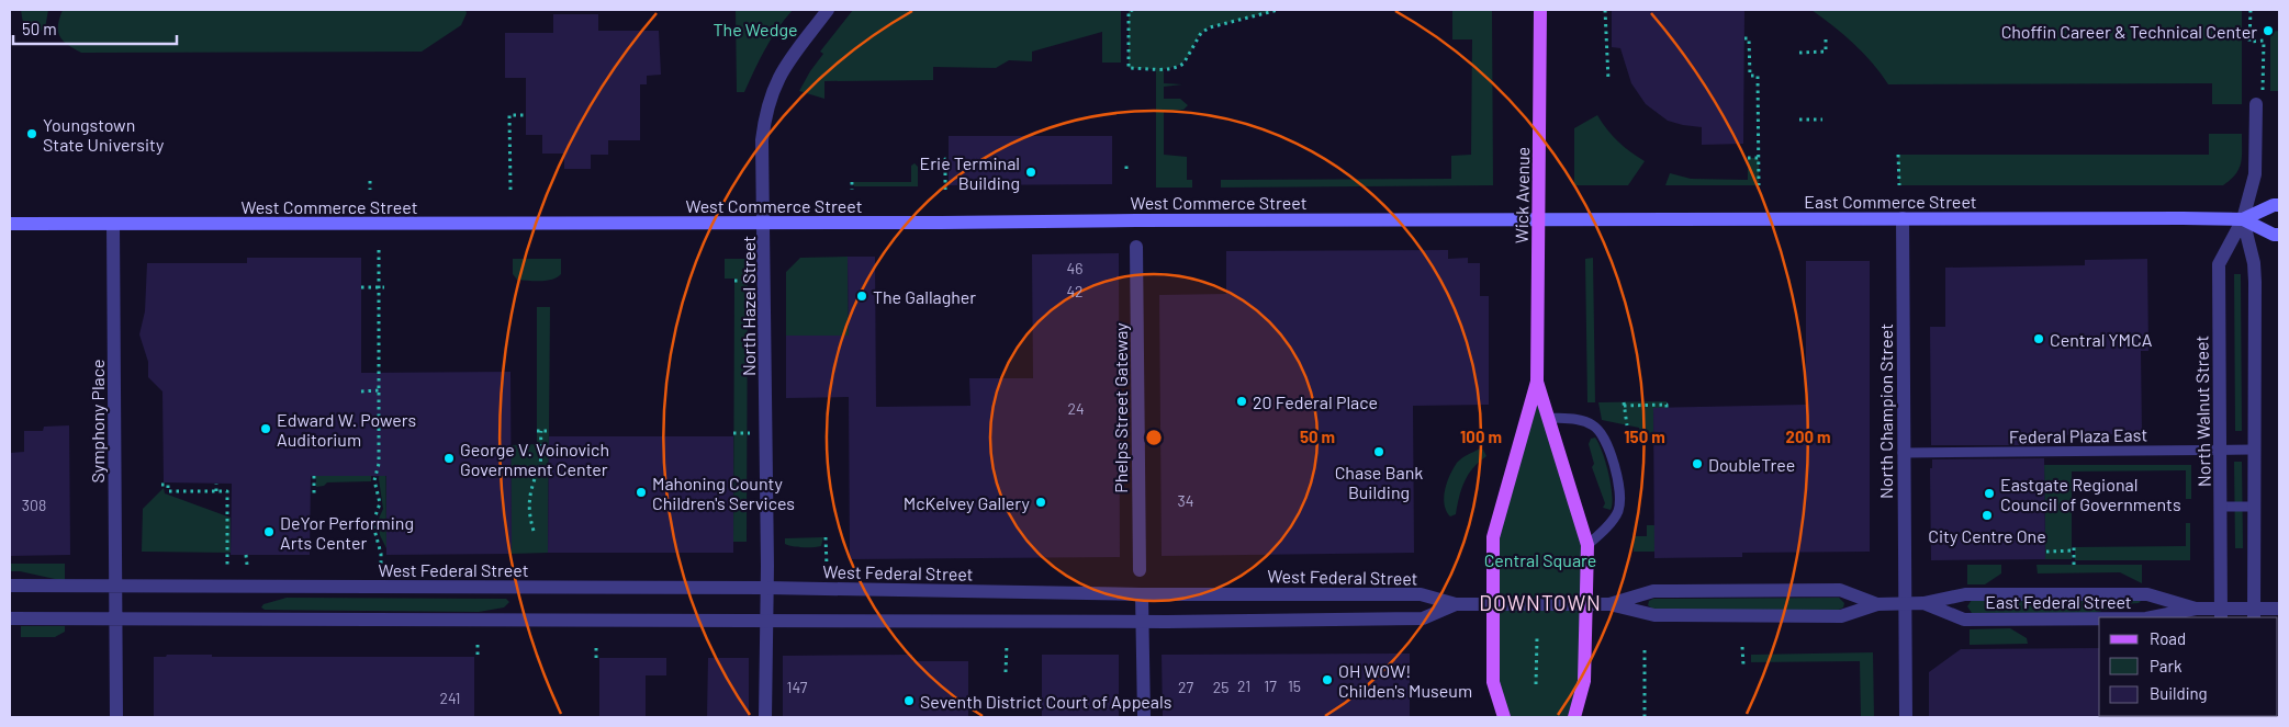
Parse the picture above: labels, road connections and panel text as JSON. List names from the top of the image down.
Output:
{
  "streets": {
    "main road": ["Wick Avenue", "East Commerce Street", "West Commerce Street"],
    "street": [
      "North Hazel Street",
      "Phelps Street Gateway",
      "North Champion Street",
      "North Walnut Street",
      "Symphony Place",
      "West Federal Street",
      "East Federal Street"
    ],
    "lane": ["Federal Plaza East"]
  },
  "crossings": [
    ["Wick Avenue", "East Commerce Street"],
    ["Wick Avenue", "West Commerce Street"],
    ["East Commerce Street", "West Commerce Street"],
    ["East Commerce Street", "North Champion Street"],
    ["East Commerce Street", "North Walnut Street"],
    ["West Commerce Street", "North Hazel Street"],
    ["West Commerce Street", "Symphony Place"],
    ["North Hazel Street", "West Federal Street"],
    ["North Champion Street", "Federal Plaza East"],
    ["North Champion Street", "East Federal Street"],
    ["North Walnut Street", "Federal Plaza East"],
    ["North Walnut Street", "East Federal Street"],
    ["Symphony Place", "West Federal Street"],
    ["West Federal Street", "East Federal Street"]
  ],
  "districts": ["DOWNTOWN"],
  "parks": ["The Wedge", "Central Square"],
  "places": [
    "Choffin Career & Technical Center",
    "Youngstown State University",
    "Erie Terminal Building",
    "The Gallagher",
    "Central YMCA",
    "20 Federal Place",
    "Edward W. Powers Auditorium",
    "Chase Bank Building",
    "George V. Voinovich Government Center",
    "DoubleTree",
    "Mahoning County Children's Services",
    "Eastgate Regional Council of Governments",
    "McKelvey Gallery",
    "City Centre One",
    "DeYor Performing Arts Center",
    "OH WOW! Childen's Museum",
    "Seventh District Court of Appeals"
  ],
  "house_numbers": [
    "46",
    "42",
    "24",
    "34",
    "308",
    "21",
    "17",
    "15",
    "147",
    "27",
    "25",
    "241"
  ],
  "legend": ["Road", "Park", "Building"],
  "scale_bar": "50 m",
  "rings": [
    "50 m",
    "100 m",
    "150 m",
    "200 m"
  ]
}
